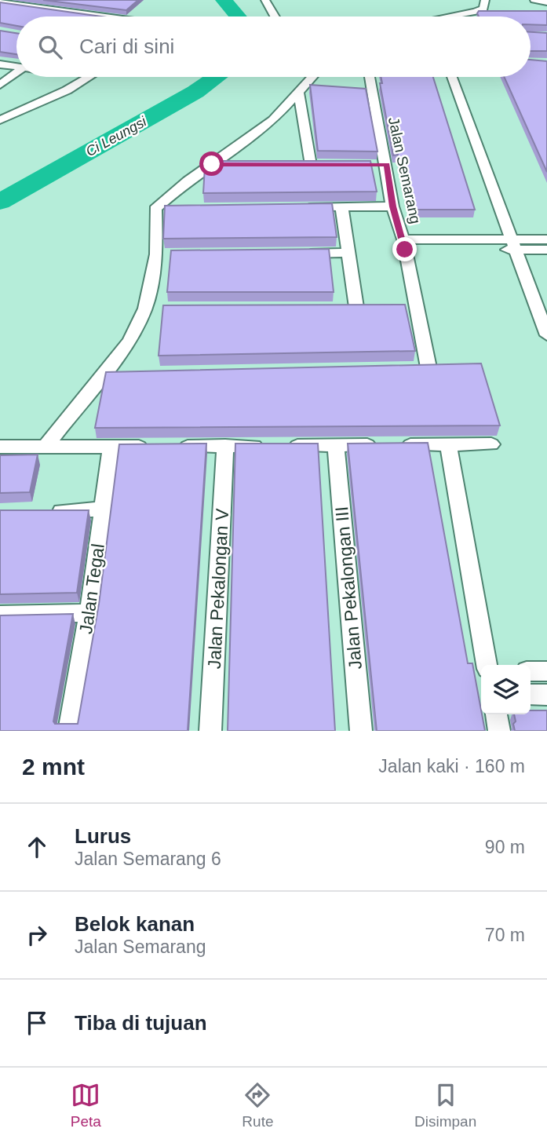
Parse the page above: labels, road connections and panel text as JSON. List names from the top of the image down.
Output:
{
  "streets": {
    "street": [
      "Jalan Semarang",
      "Jalan Pekalongan III",
      "Jalan Tegal",
      "Jalan Pekalongan V"
    ]
  },
  "water": ["Ci Leungsi"],
  "page": {
    "search": "Cari di sini",
    "heading": ["2 mnt", "Jalan kaki · 160 m"],
    "list": [
      ["Lurus", "Jalan Semarang 6", "90 m"],
      ["Belok kanan", "Jalan Semarang", "70 m"],
      "Tiba di tujuan"
    ],
    "nav": ["Peta", "Rute", "Disimpan"]
  }
}
